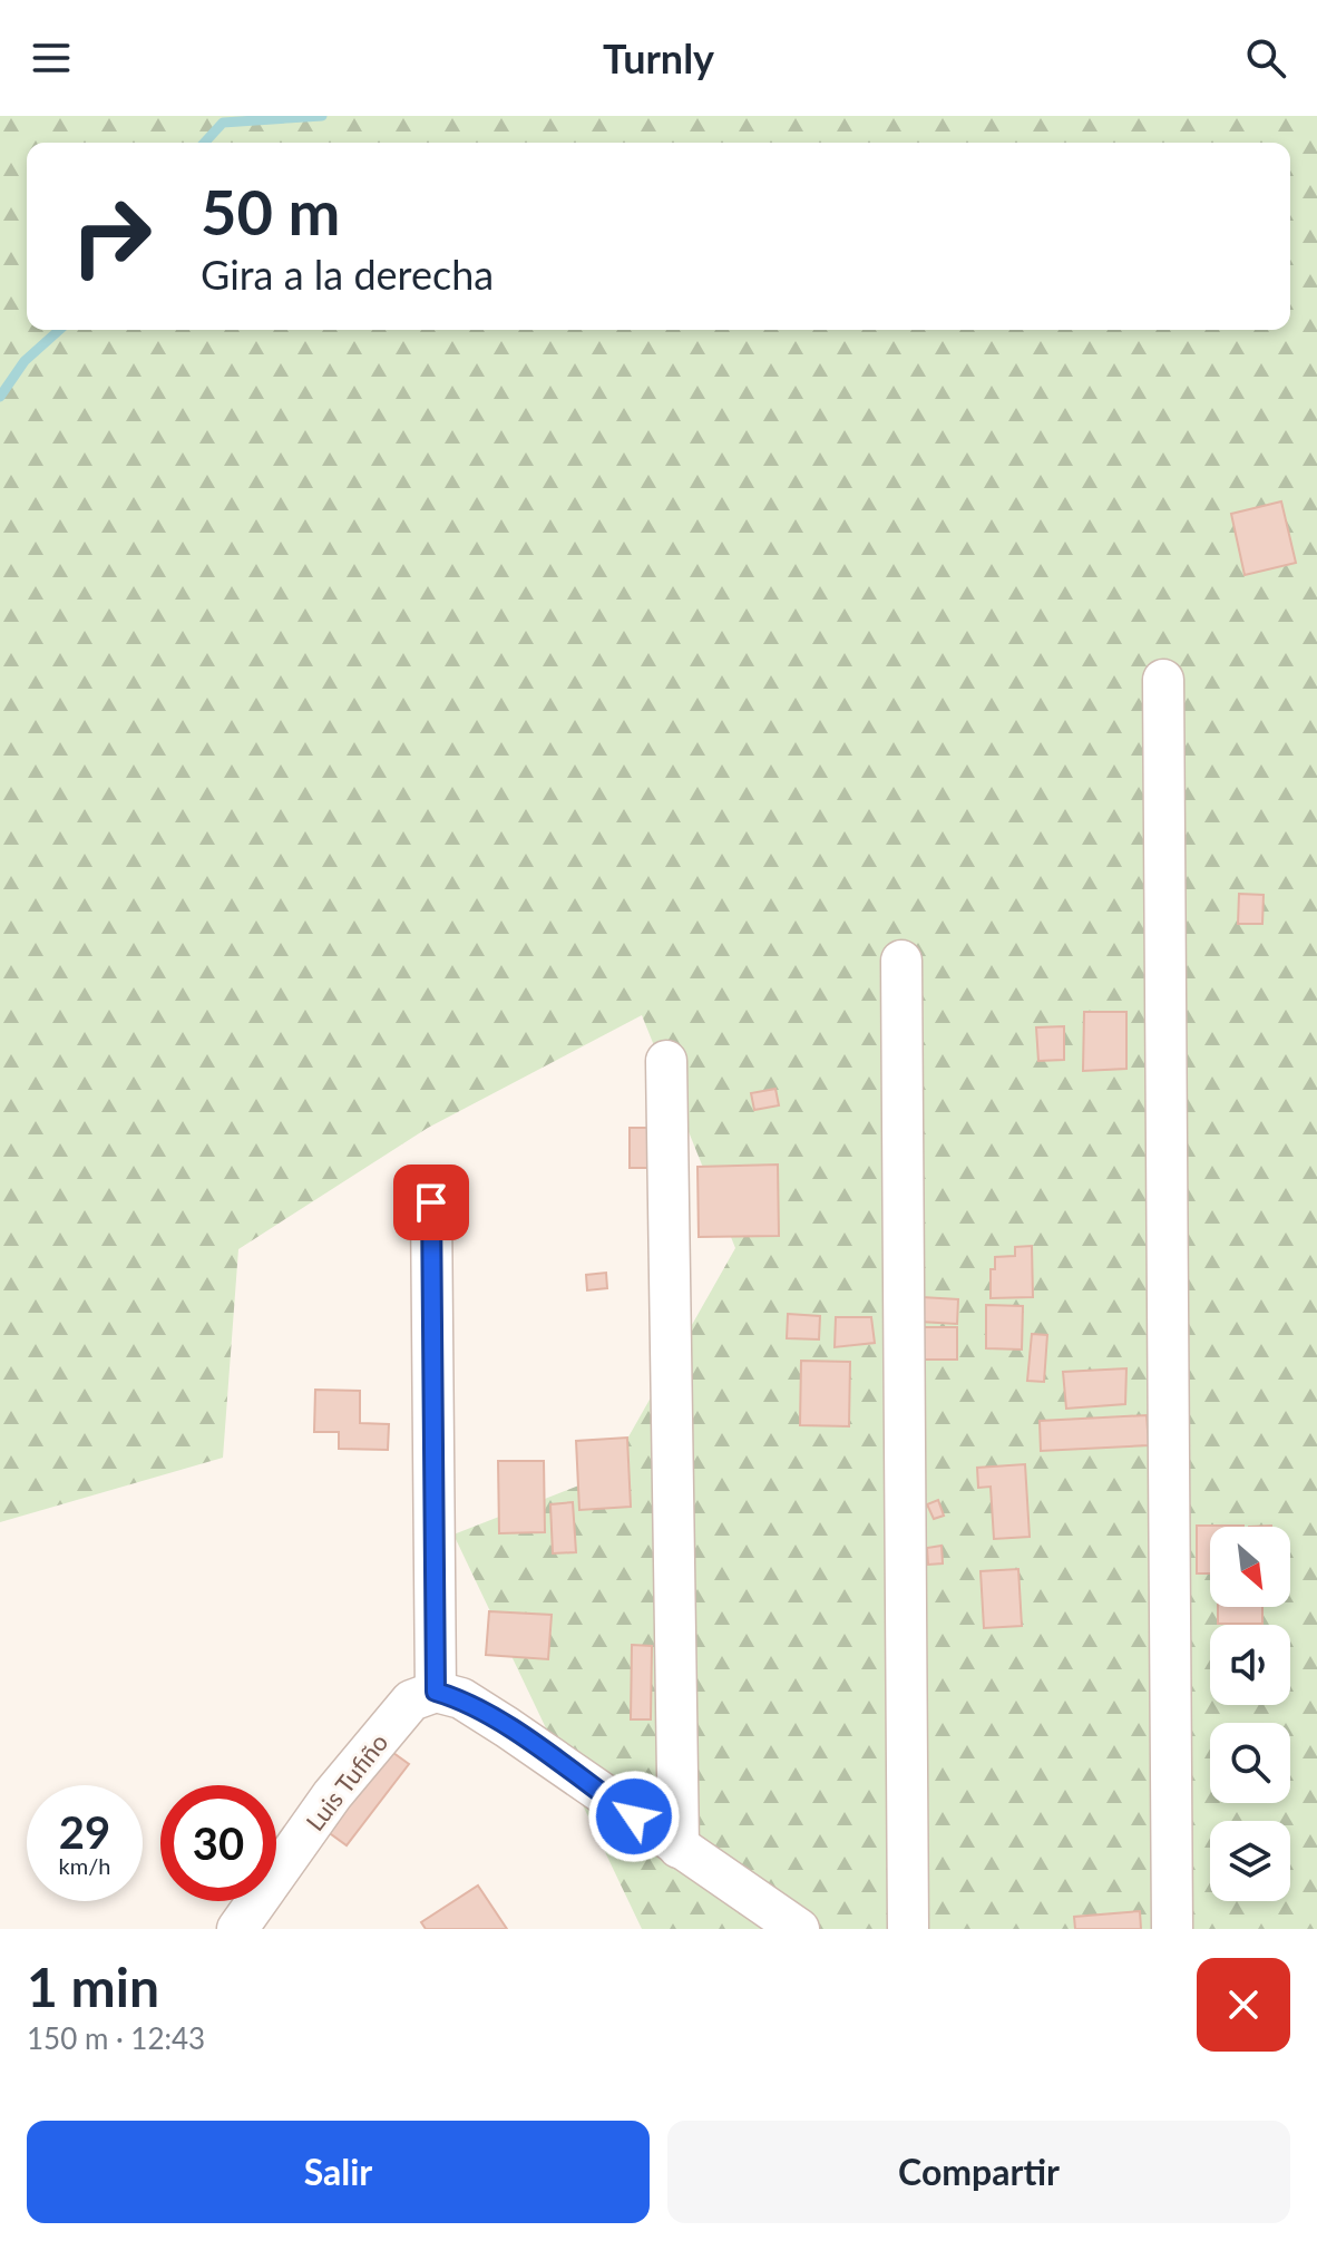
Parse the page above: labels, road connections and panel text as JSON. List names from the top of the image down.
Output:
{
  "streets": {
    "street": ["Luis Tufiño"]
  },
  "north": "bottom right",
  "page": {
    "header": "Turnly",
    "turn": ["50 m", "Gira a la derecha"],
    "speed": "29 km/h",
    "limit": "30",
    "heading": ["1 min", "150 m · 12:43"],
    "buttons": ["Salir", "Compartir"]
  }
}
